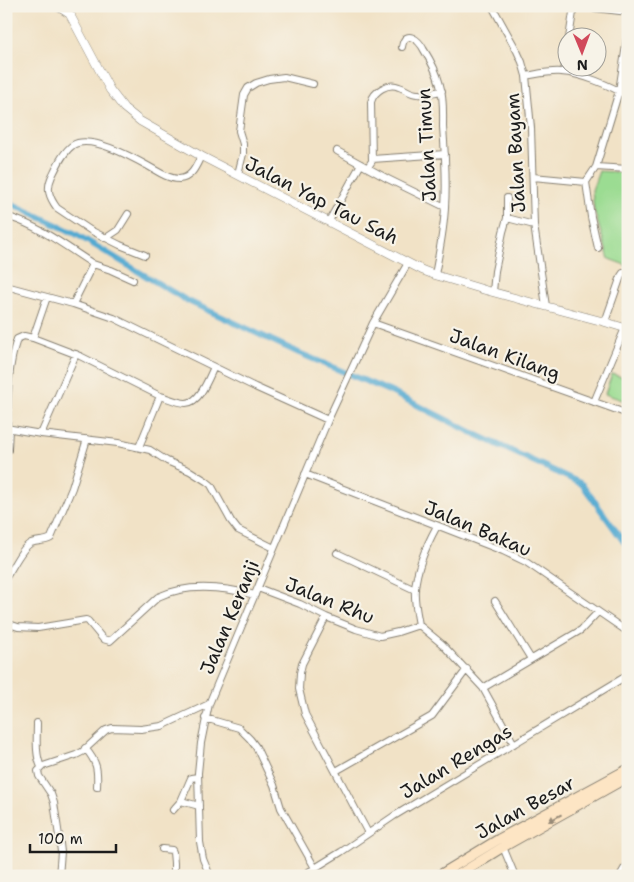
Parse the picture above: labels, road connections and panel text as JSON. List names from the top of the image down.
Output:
{
  "streets": {
    "main road": ["Jalan Besar"],
    "street": [
      "Jalan Timun",
      "Jalan Bayam",
      "Jalan Yap Tau Sah",
      "Jalan Kilang",
      "Jalan Bakau",
      "Jalan Rhu",
      "Jalan Keranji",
      "Jalan Rengas"
    ]
  },
  "crossings": [
    ["Jalan Timun", "Jalan Yap Tau Sah"],
    ["Jalan Bayam", "Jalan Yap Tau Sah"],
    ["Jalan Kilang", "Jalan Keranji"],
    ["Jalan Bakau", "Jalan Keranji"],
    ["Jalan Rhu", "Jalan Keranji"]
  ],
  "scale_bar": "100 m",
  "north": "bottom"
}
